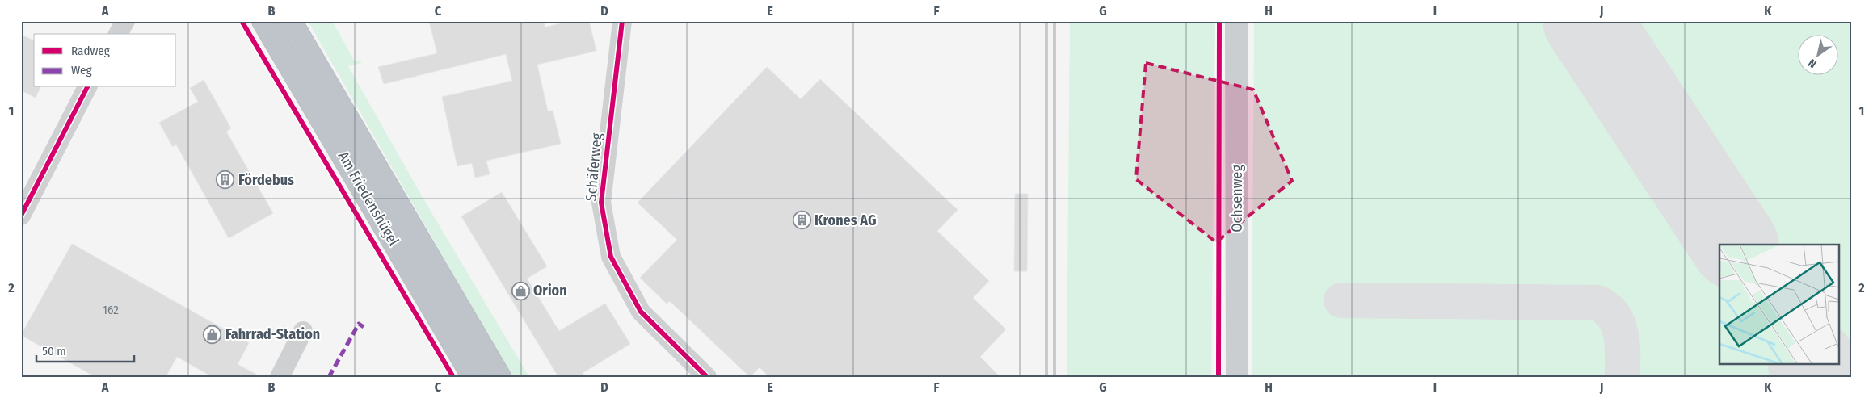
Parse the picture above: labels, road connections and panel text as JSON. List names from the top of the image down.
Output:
{
  "streets": {
    "highway": ["Am Friedenshügel"],
    "main road": ["Ochsenweg"],
    "street": ["Schäferweg"]
  },
  "places": {
    "building": ["Fördebus", "Krones AG"],
    "shop": ["Orion", "Fahrrad-Station"]
  },
  "house_numbers": ["162"],
  "legend": ["Radweg", "Weg"],
  "scale_bar": "50 m",
  "north": "bottom left",
  "grid": {
    "columns": [
      "A",
      "B",
      "C",
      "D",
      "E",
      "F",
      "G",
      "H",
      "I",
      "J",
      "K"
    ],
    "rows": ["1", "2"]
  }
}
